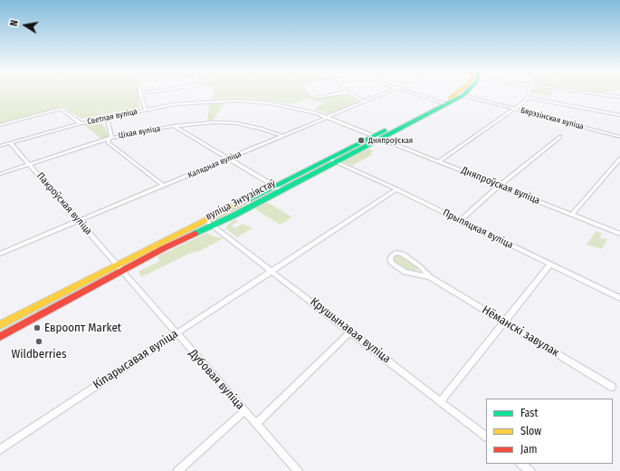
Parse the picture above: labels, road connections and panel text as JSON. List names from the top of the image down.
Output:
{
  "streets": {
    "street": [
      "Светлая вуліца",
      "Бярэзінская вуліца",
      "Ціхая вуліца",
      "Калядная вуліца",
      "Дняпроўская вуліца",
      "вуліца Энтузіястаў",
      "Пакроўская вуліца",
      "Прыпяцкая вуліца",
      "Крушынавая вуліца",
      "Нёманскі завулак",
      "Кіпарысавая вуліца",
      "Дубовая вуліца"
    ]
  },
  "crossings": [
    ["Светлая вуліца", "Калядная вуліца"],
    ["Светлая вуліца", "Дняпроўская вуліца"],
    ["Светлая вуліца", "вуліца Энтузіястаў"],
    ["Светлая вуліца", "Пакроўская вуліца"],
    ["Бярэзінская вуліца", "вуліца Энтузіястаў"],
    ["Ціхая вуліца", "Калядная вуліца"],
    ["Ціхая вуліца", "Пакроўская вуліца"],
    ["Калядная вуліца", "Пакроўская вуліца"],
    ["Дняпроўская вуліца", "вуліца Энтузіястаў"],
    ["вуліца Энтузіястаў", "Пакроўская вуліца"],
    ["вуліца Энтузіястаў", "Прыпяцкая вуліца"],
    ["вуліца Энтузіястаў", "Крушынавая вуліца"],
    ["вуліца Энтузіястаў", "Дубовая вуліца"],
    ["Пакроўская вуліца", "Дубовая вуліца"],
    ["Прыпяцкая вуліца", "Кіпарысавая вуліца"],
    ["Крушынавая вуліца", "Кіпарысавая вуліца"],
    ["Кіпарысавая вуліца", "Дубовая вуліца"]
  ],
  "places": ["Дняпроўская", "Евроопт Market", "Wildberries"],
  "legend": ["Fast", "Slow", "Jam"],
  "north": "left"
}
